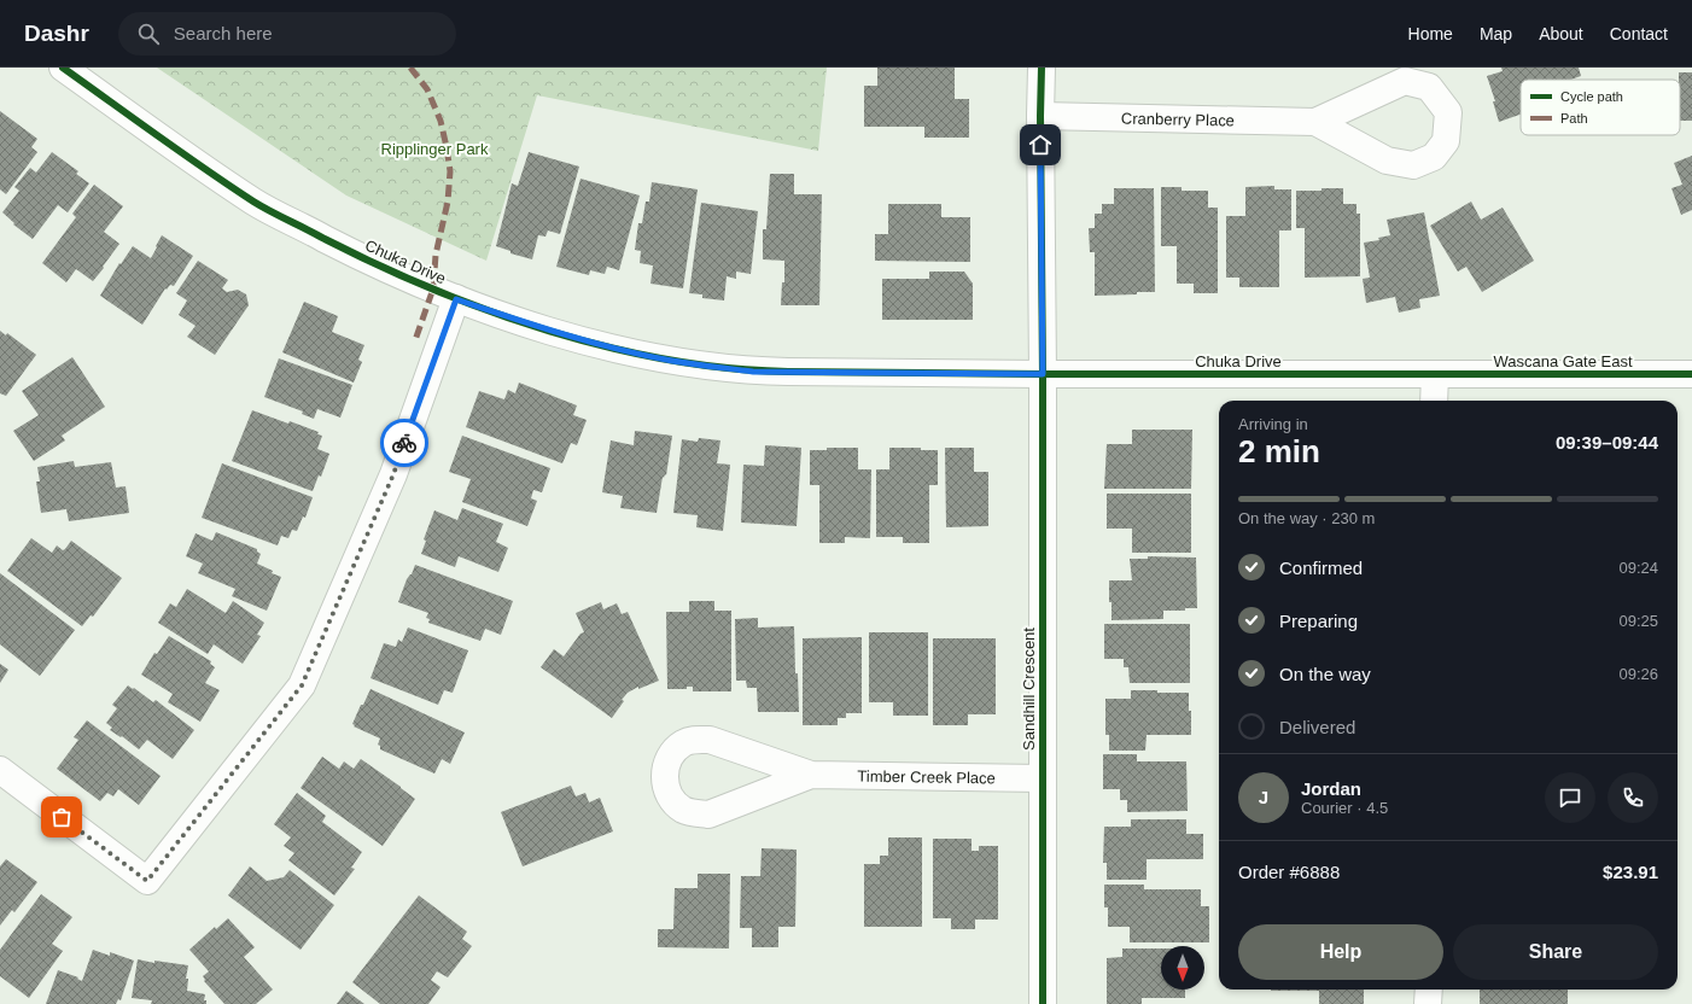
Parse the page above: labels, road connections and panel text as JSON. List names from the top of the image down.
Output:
{
  "streets": {
    "street": [
      "Cranberry Place",
      "Chuka Drive",
      "Wascana Gate East",
      "Sandhill Crescent",
      "Timber Creek Place"
    ]
  },
  "crossings": [
    ["Chuka Drive", "Wascana Gate East"],
    ["Chuka Drive", "Sandhill Crescent"],
    ["Sandhill Crescent", "Timber Creek Place"]
  ],
  "parks": ["Ripplinger Park"],
  "legend": ["Cycle path", "Path"],
  "north": "bottom",
  "page": {
    "header": "Dashr",
    "search": "Search here",
    "nav": [
      "Home",
      "Map",
      "About",
      "Contact"
    ],
    "heading": ["2 min", "Arriving in", "09:39–09:44"],
    "panel": [
      "Jordan",
      "Courier · 4.5",
      "Order #6888",
      "$23.91"
    ],
    "bar": "On the way · 230 m",
    "list": [
      ["Confirmed", "09:24"],
      ["Preparing", "09:25"],
      ["On the way", "09:26"],
      "Delivered"
    ],
    "round": "J",
    "buttons": ["Help", "Share"]
  }
}
